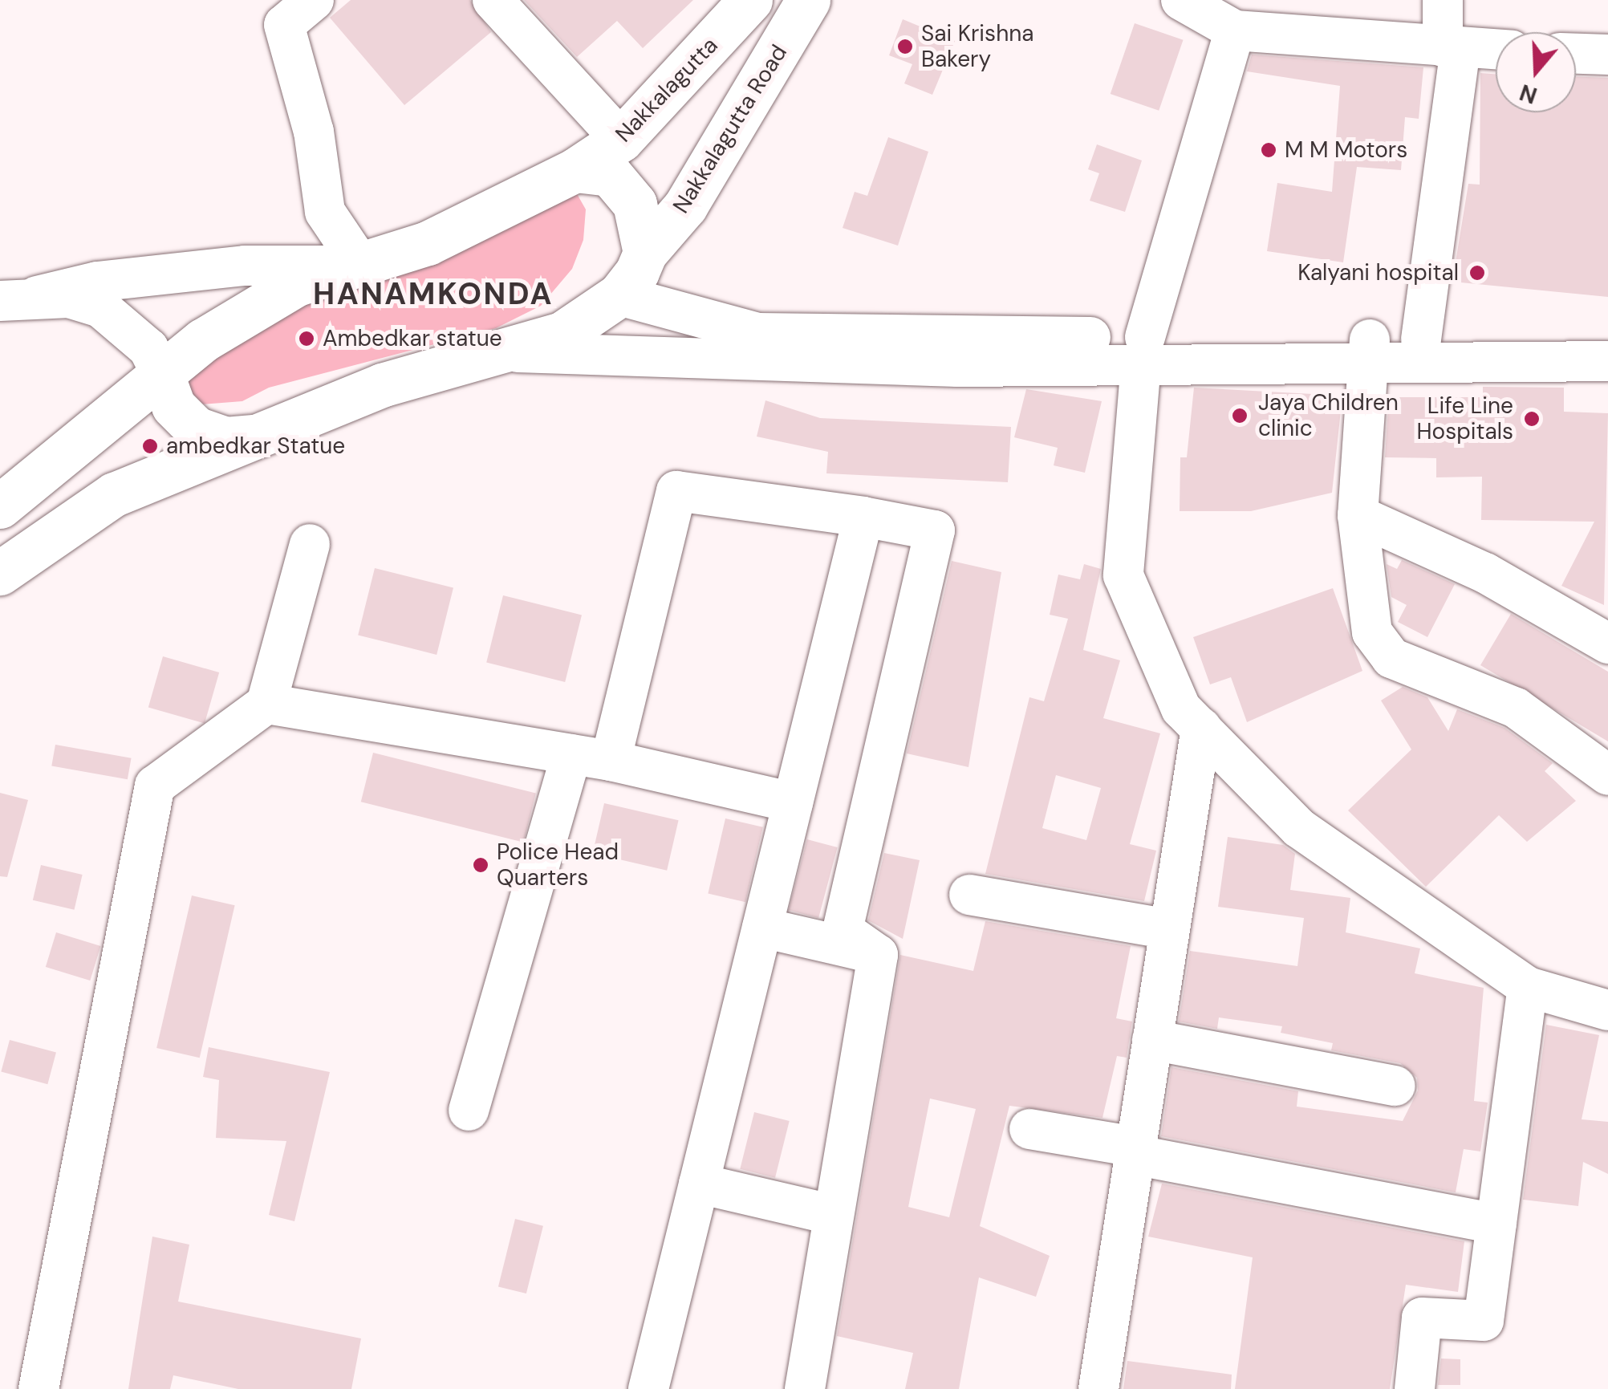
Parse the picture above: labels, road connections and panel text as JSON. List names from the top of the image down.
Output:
{
  "streets": {
    "main road": ["Nakkalagutta", "Nakkalagutta Road"]
  },
  "districts": ["HANAMKONDA"],
  "places": [
    "Sai Krishna Bakery",
    "M M Motors",
    "Kalyani hospital",
    "Ambedkar statue",
    "Jaya Children clinic",
    "Life Line Hospitals",
    "ambedkar Statue",
    "Police Head Quarters"
  ],
  "north": "bottom"
}
